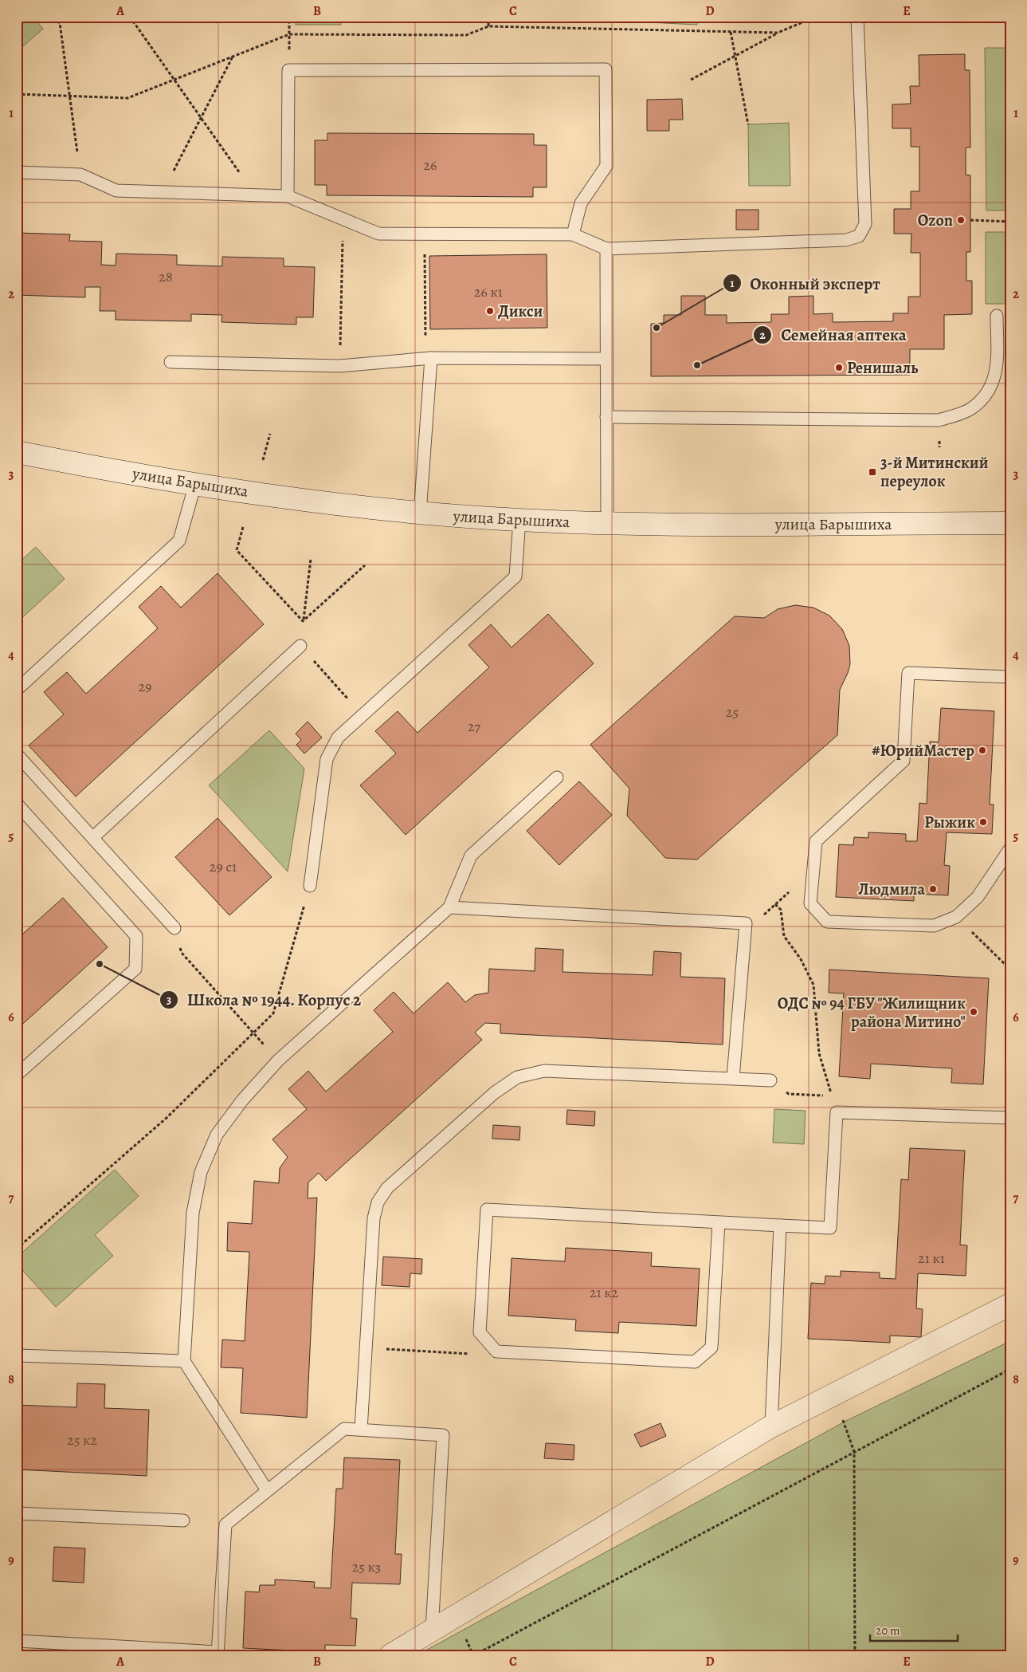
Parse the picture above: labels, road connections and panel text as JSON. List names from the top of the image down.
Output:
{
  "streets": {
    "main road": ["улица Барышиха"]
  },
  "places": {
    "other": [
      "Ozon",
      "Дикси",
      "Оконный эксперт",
      "Семейная аптека",
      "Ренишаль",
      "#ЮрийМастер",
      "Рыжик",
      "Людмила",
      "Школа № 1944. Корпус 2",
      "ОДС № 94 ГБУ \"Жилищник района Митино\""
    ],
    "transit": ["3-й Митинский переулок"]
  },
  "house_numbers": [
    "26",
    "28",
    "26 к1",
    "29",
    "25",
    "27",
    "29 с1",
    "21 к1",
    "21 к2",
    "25 к2",
    "25 к3"
  ],
  "scale_bar": "20 m",
  "grid": {
    "columns": [
      "A",
      "B",
      "C",
      "D",
      "E"
    ],
    "rows": [
      "1",
      "2",
      "3",
      "4",
      "5",
      "6",
      "7",
      "8",
      "9"
    ]
  }
}
